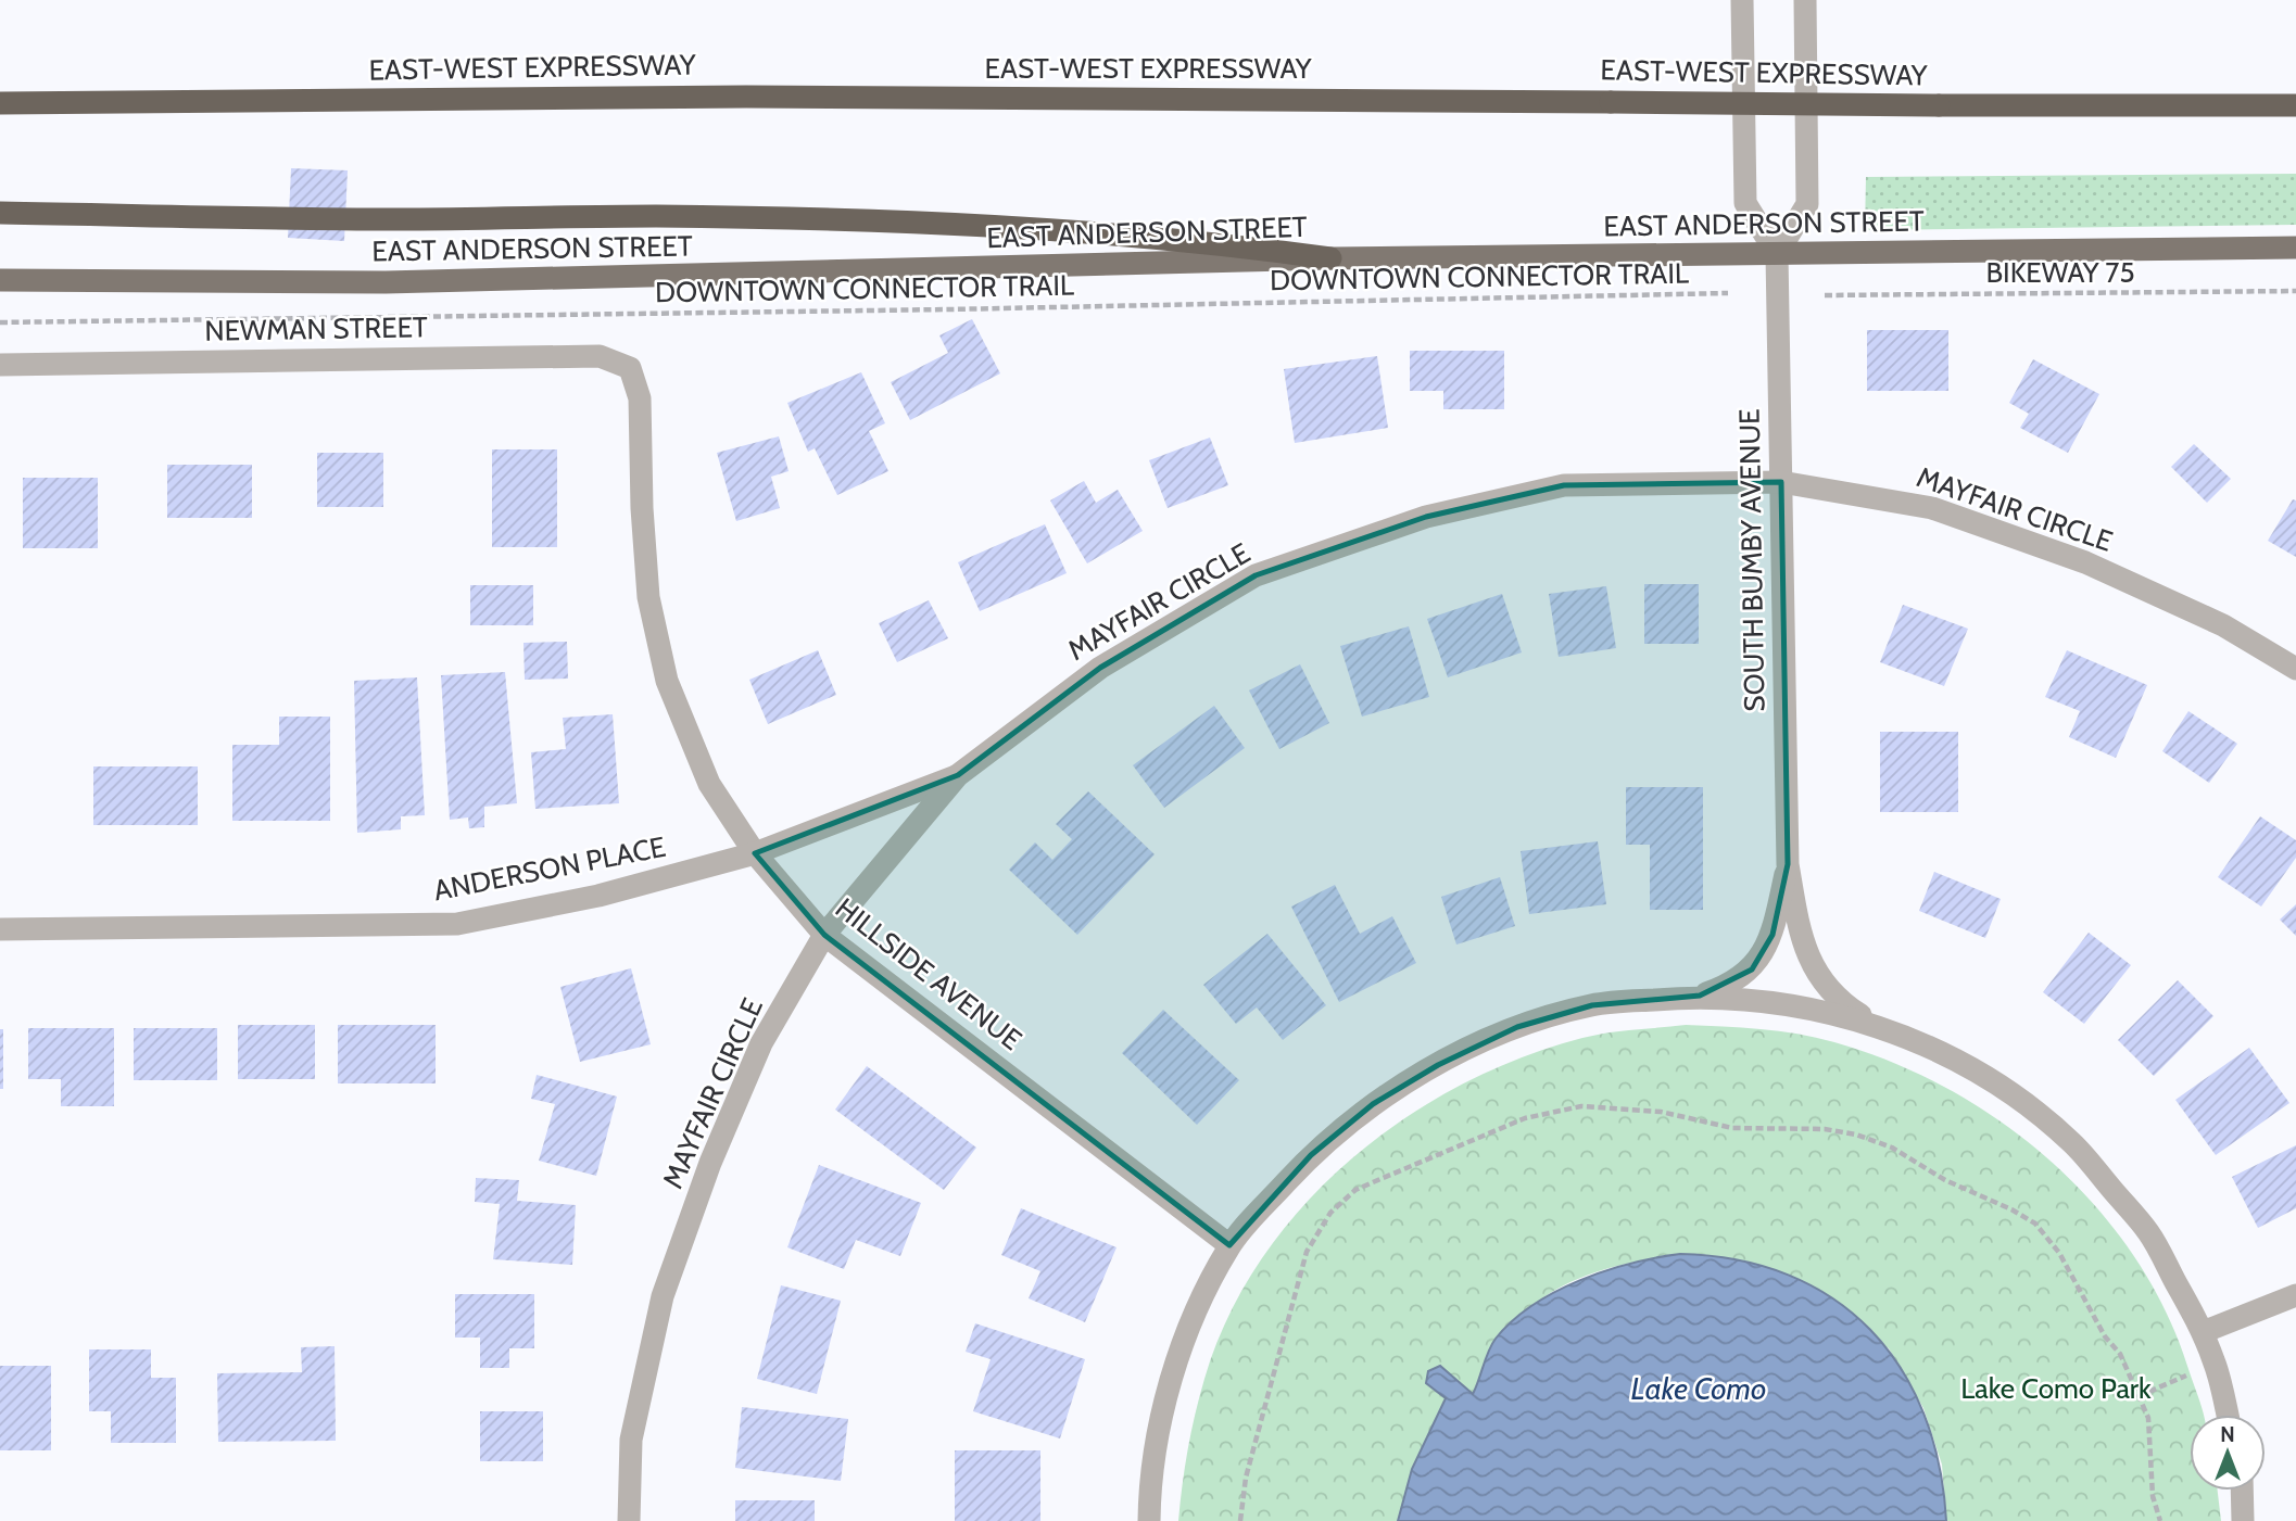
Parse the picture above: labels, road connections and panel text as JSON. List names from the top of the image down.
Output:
{
  "streets": {
    "highway": ["EAST-WEST EXPRESSWAY"],
    "main road": ["EAST ANDERSON STREET"],
    "street": [
      "NEWMAN STREET",
      "MAYFAIR CIRCLE",
      "SOUTH BUMBY AVENUE",
      "ANDERSON PLACE",
      "HILLSIDE AVENUE"
    ],
    "path": ["BIKEWAY 75", "DOWNTOWN CONNECTOR TRAIL"]
  },
  "crossings": [
    ["EAST ANDERSON STREET", "SOUTH BUMBY AVENUE"],
    ["NEWMAN STREET", "HILLSIDE AVENUE"],
    ["MAYFAIR CIRCLE", "SOUTH BUMBY AVENUE"],
    ["MAYFAIR CIRCLE", "ANDERSON PLACE"],
    ["MAYFAIR CIRCLE", "HILLSIDE AVENUE"],
    ["ANDERSON PLACE", "HILLSIDE AVENUE"]
  ],
  "water": ["Lake Como"],
  "parks": ["Lake Como Park"],
  "north": "top"
}
